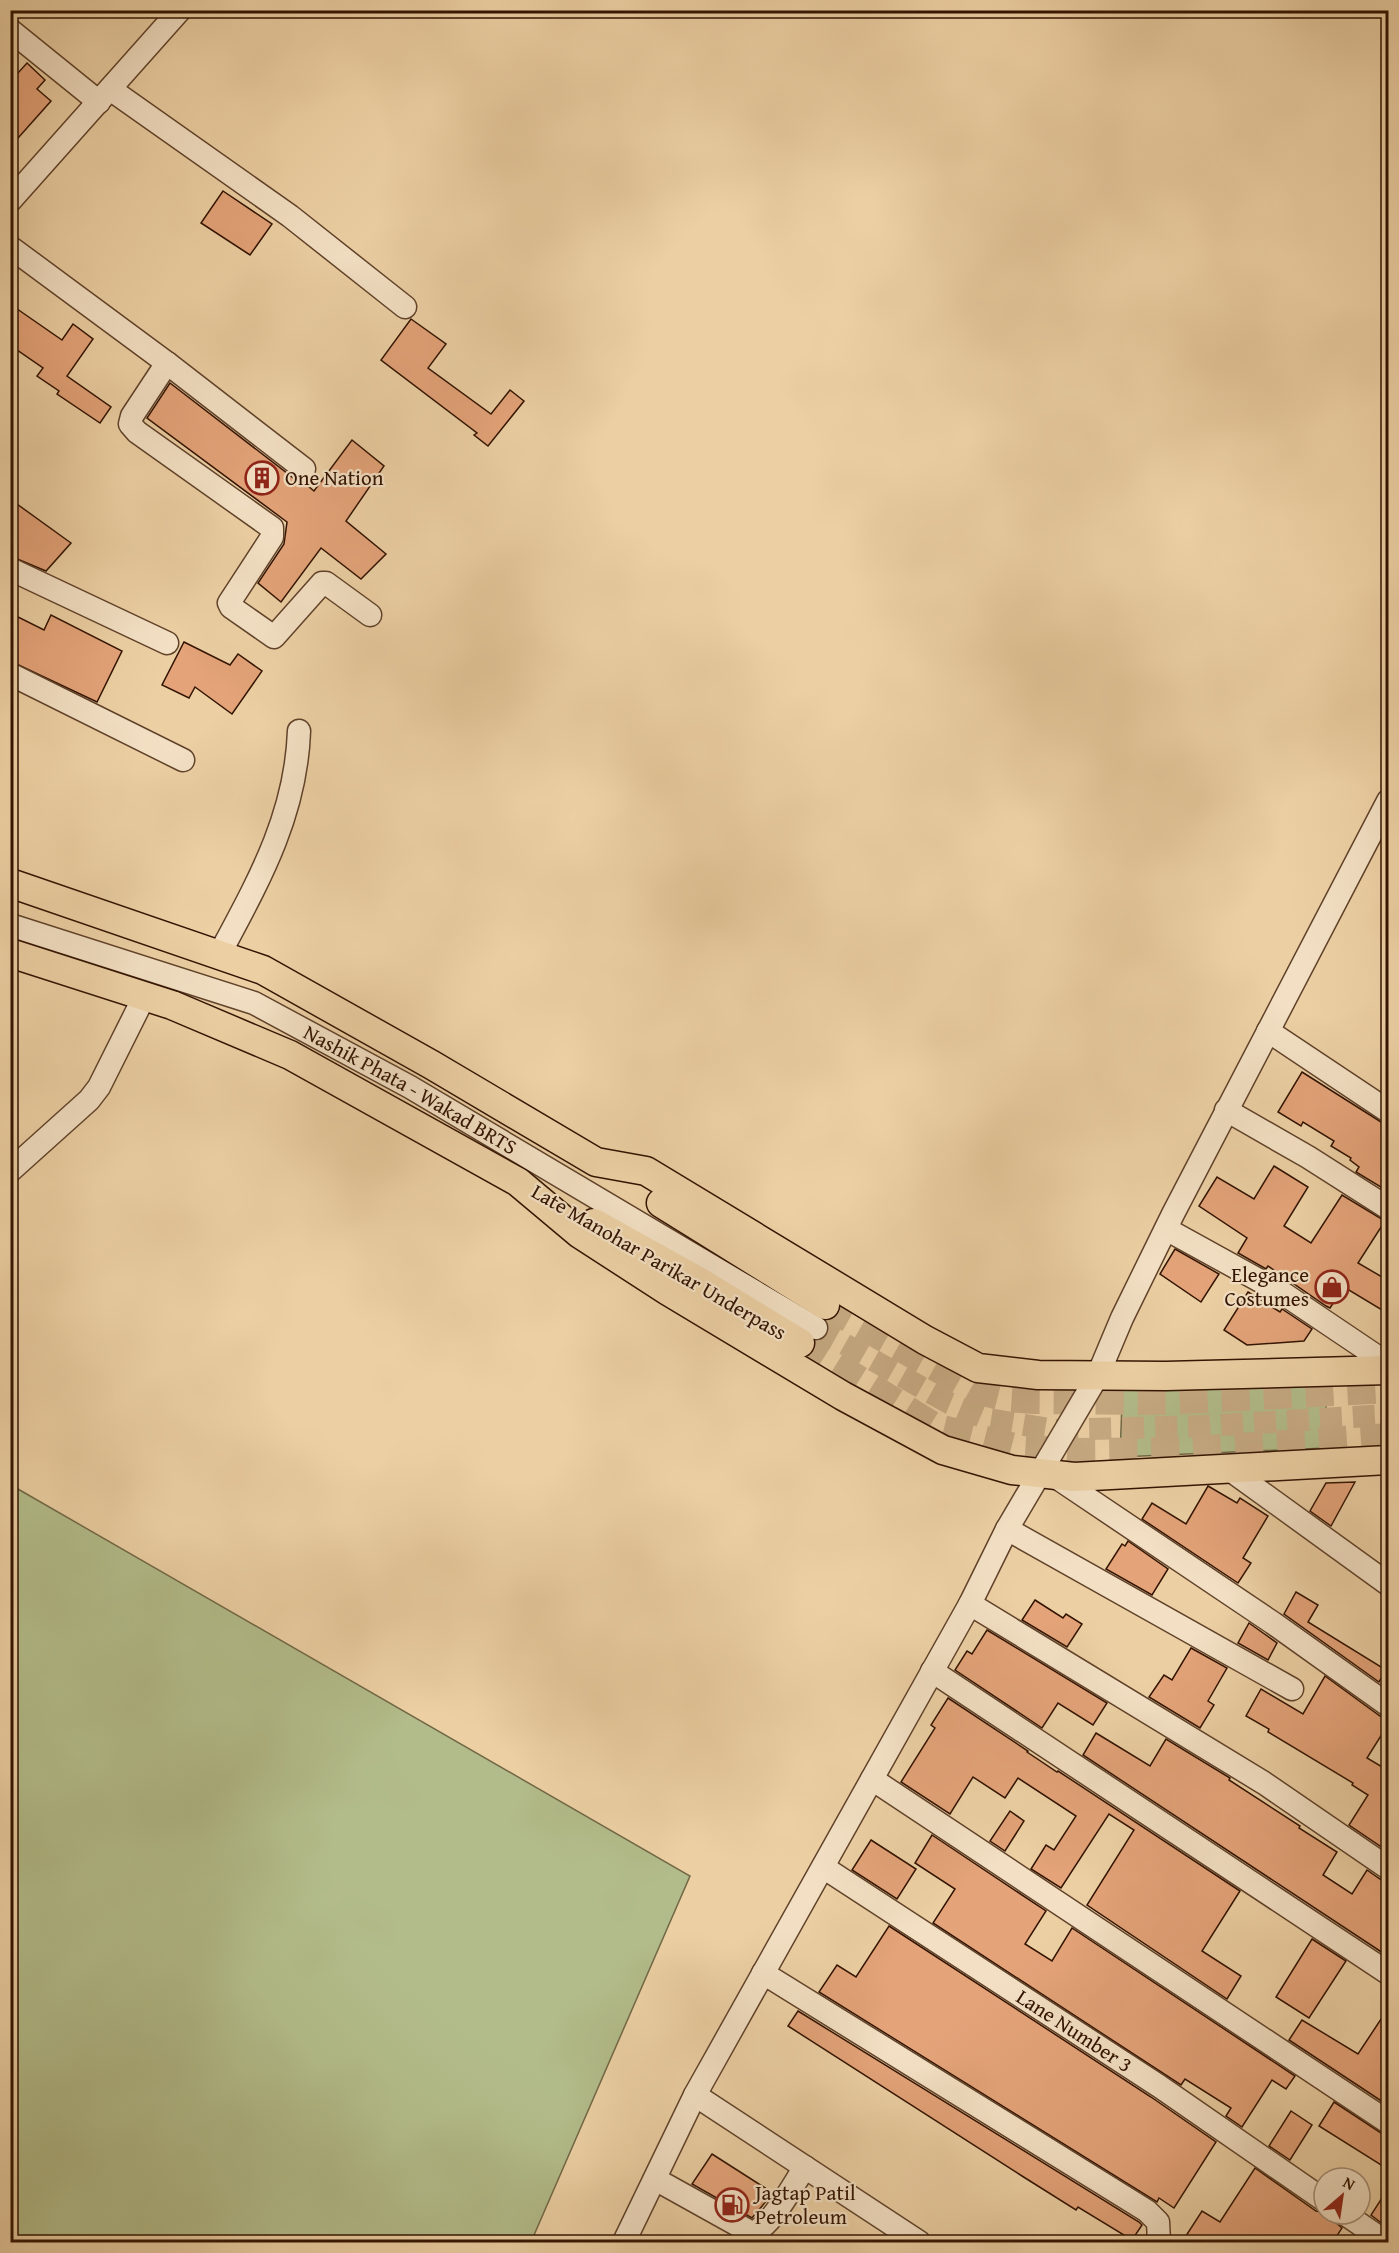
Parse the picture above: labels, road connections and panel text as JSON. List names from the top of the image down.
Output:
{
  "streets": {
    "main road": ["Late Manohar Parikar Underpass"],
    "street": ["Nashik Phata - Wakad BRTS", "Lane Number 3"]
  },
  "crossings": [
    ["Nashik Phata - Wakad BRTS", "Late Manohar Parikar Underpass"]
  ],
  "places": {
    "building": ["One Nation"],
    "shop": ["Elegance Costumes"],
    "fuel station": ["Jagtap Patil Petroleum"]
  },
  "north": "top right"
}
